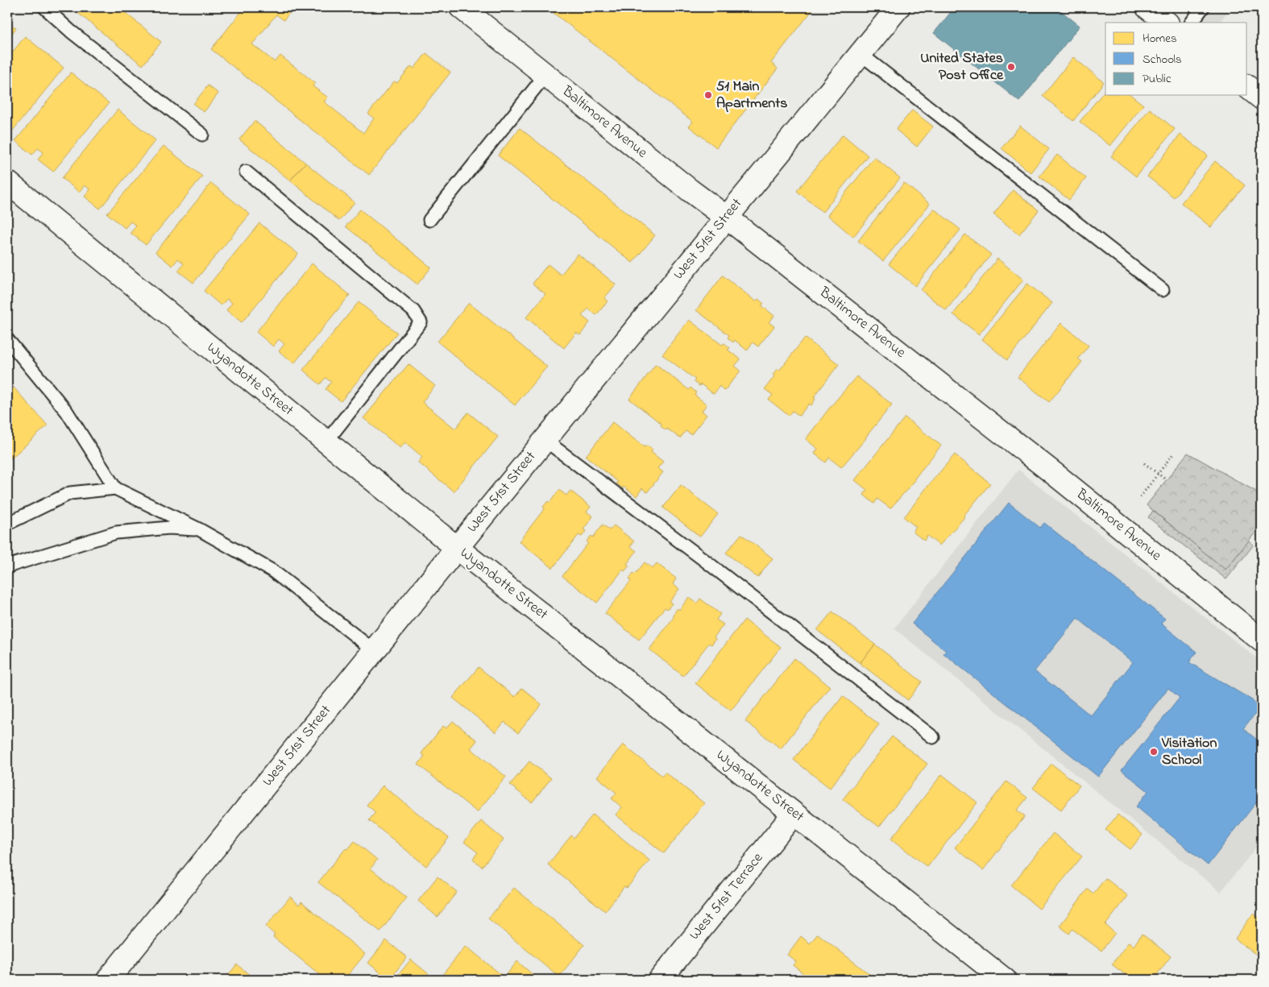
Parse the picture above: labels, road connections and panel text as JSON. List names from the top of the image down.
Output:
{
  "streets": {
    "street": [
      "Baltimore Avenue",
      "West 51st Street",
      "Wyandotte Street",
      "West 51st Terrace"
    ]
  },
  "crossings": [
    ["Baltimore Avenue", "West 51st Street"],
    ["West 51st Street", "Wyandotte Street"],
    ["Wyandotte Street", "West 51st Terrace"]
  ],
  "places": ["United States Post Office", "51 Main Apartments", "Visitation School"],
  "legend": ["Homes", "Schools", "Public"]
}
